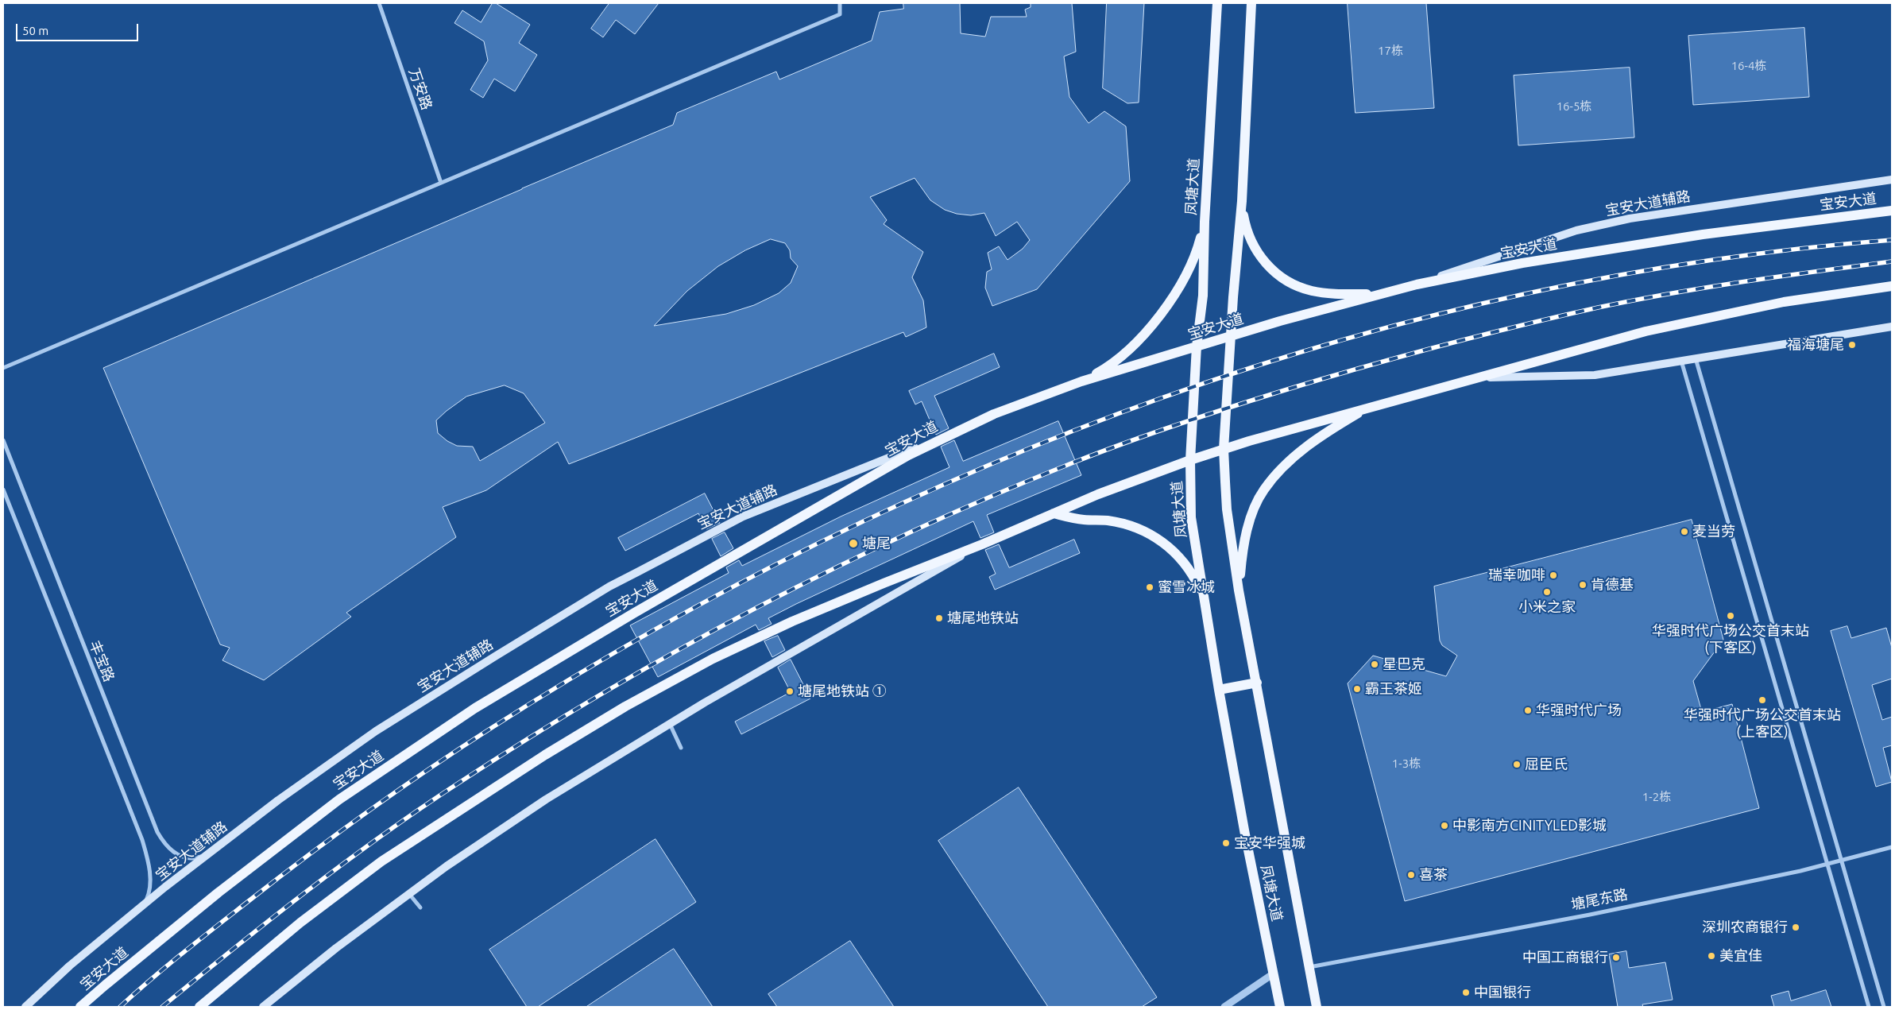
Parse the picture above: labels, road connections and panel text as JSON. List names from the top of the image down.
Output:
{
  "streets": {
    "main road": ["凤塘大道", "宝安大道", "宝安大道辅路"],
    "street": ["万安路", "丰宝路", "塘尾东路"]
  },
  "crossings": [
    ["凤塘大道", "宝安大道"],
    ["凤塘大道", "塘尾东路"],
    ["宝安大道", "宝安大道辅路"],
    ["宝安大道辅路", "丰宝路"]
  ],
  "places": [
    "福海塘尾",
    "麦当劳",
    "塘尾",
    "瑞幸咖啡",
    "肯德基",
    "蜜雪冰城",
    "小米之家",
    "华强时代广场公交首末站 (下客区)",
    "塘尾地铁站",
    "星巴克",
    "霸王茶姬",
    "塘尾地铁站 ①",
    "华强时代广场公交首末站 (上客区)",
    "华强时代广场",
    "屈臣氏",
    "中影南方CINITYLED影城",
    "宝安华强城",
    "喜茶",
    "深圳农商银行",
    "美宜佳",
    "中国工商银行",
    "中国银行"
  ],
  "house_numbers": [
    "17栋",
    "16-4栋",
    "16-5栋",
    "1-3栋",
    "1-2栋"
  ],
  "scale_bar": "50 m"
}
